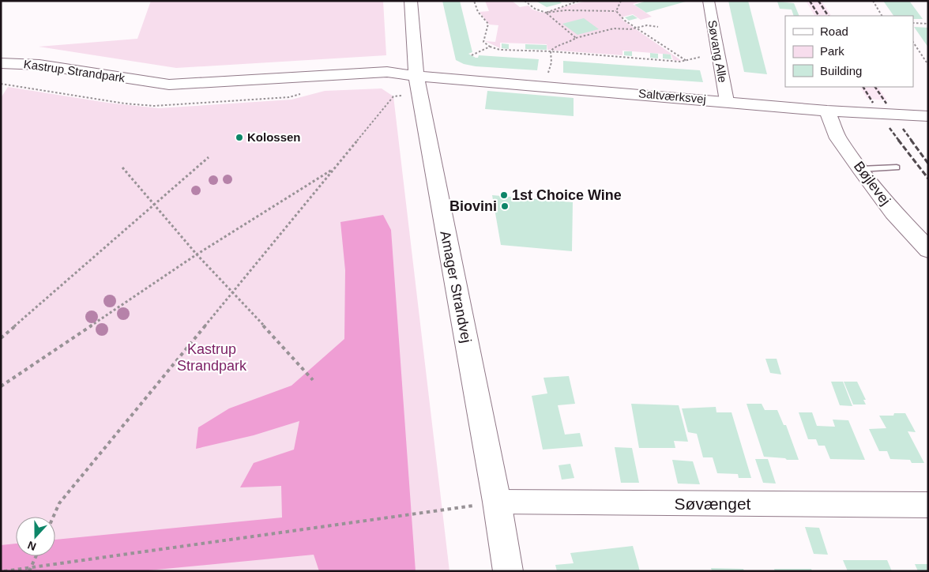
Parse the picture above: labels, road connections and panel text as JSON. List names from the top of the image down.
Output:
{
  "streets": {
    "street": [
      "Søvang Alle",
      "Kastrup Strandpark",
      "Saltværksvej",
      "Bøjlevej",
      "Amager Strandvej",
      "Søvænget"
    ]
  },
  "crossings": [
    ["Søvang Alle", "Saltværksvej"],
    ["Kastrup Strandpark", "Saltværksvej"],
    ["Kastrup Strandpark", "Amager Strandvej"],
    ["Saltværksvej", "Bøjlevej"],
    ["Saltværksvej", "Amager Strandvej"],
    ["Amager Strandvej", "Søvænget"]
  ],
  "parks": ["Kastrup Strandpark"],
  "places": ["Kolossen", "1st Choice Wine", "Biovini"],
  "legend": ["Road", "Park", "Building"],
  "north": "bottom"
}
